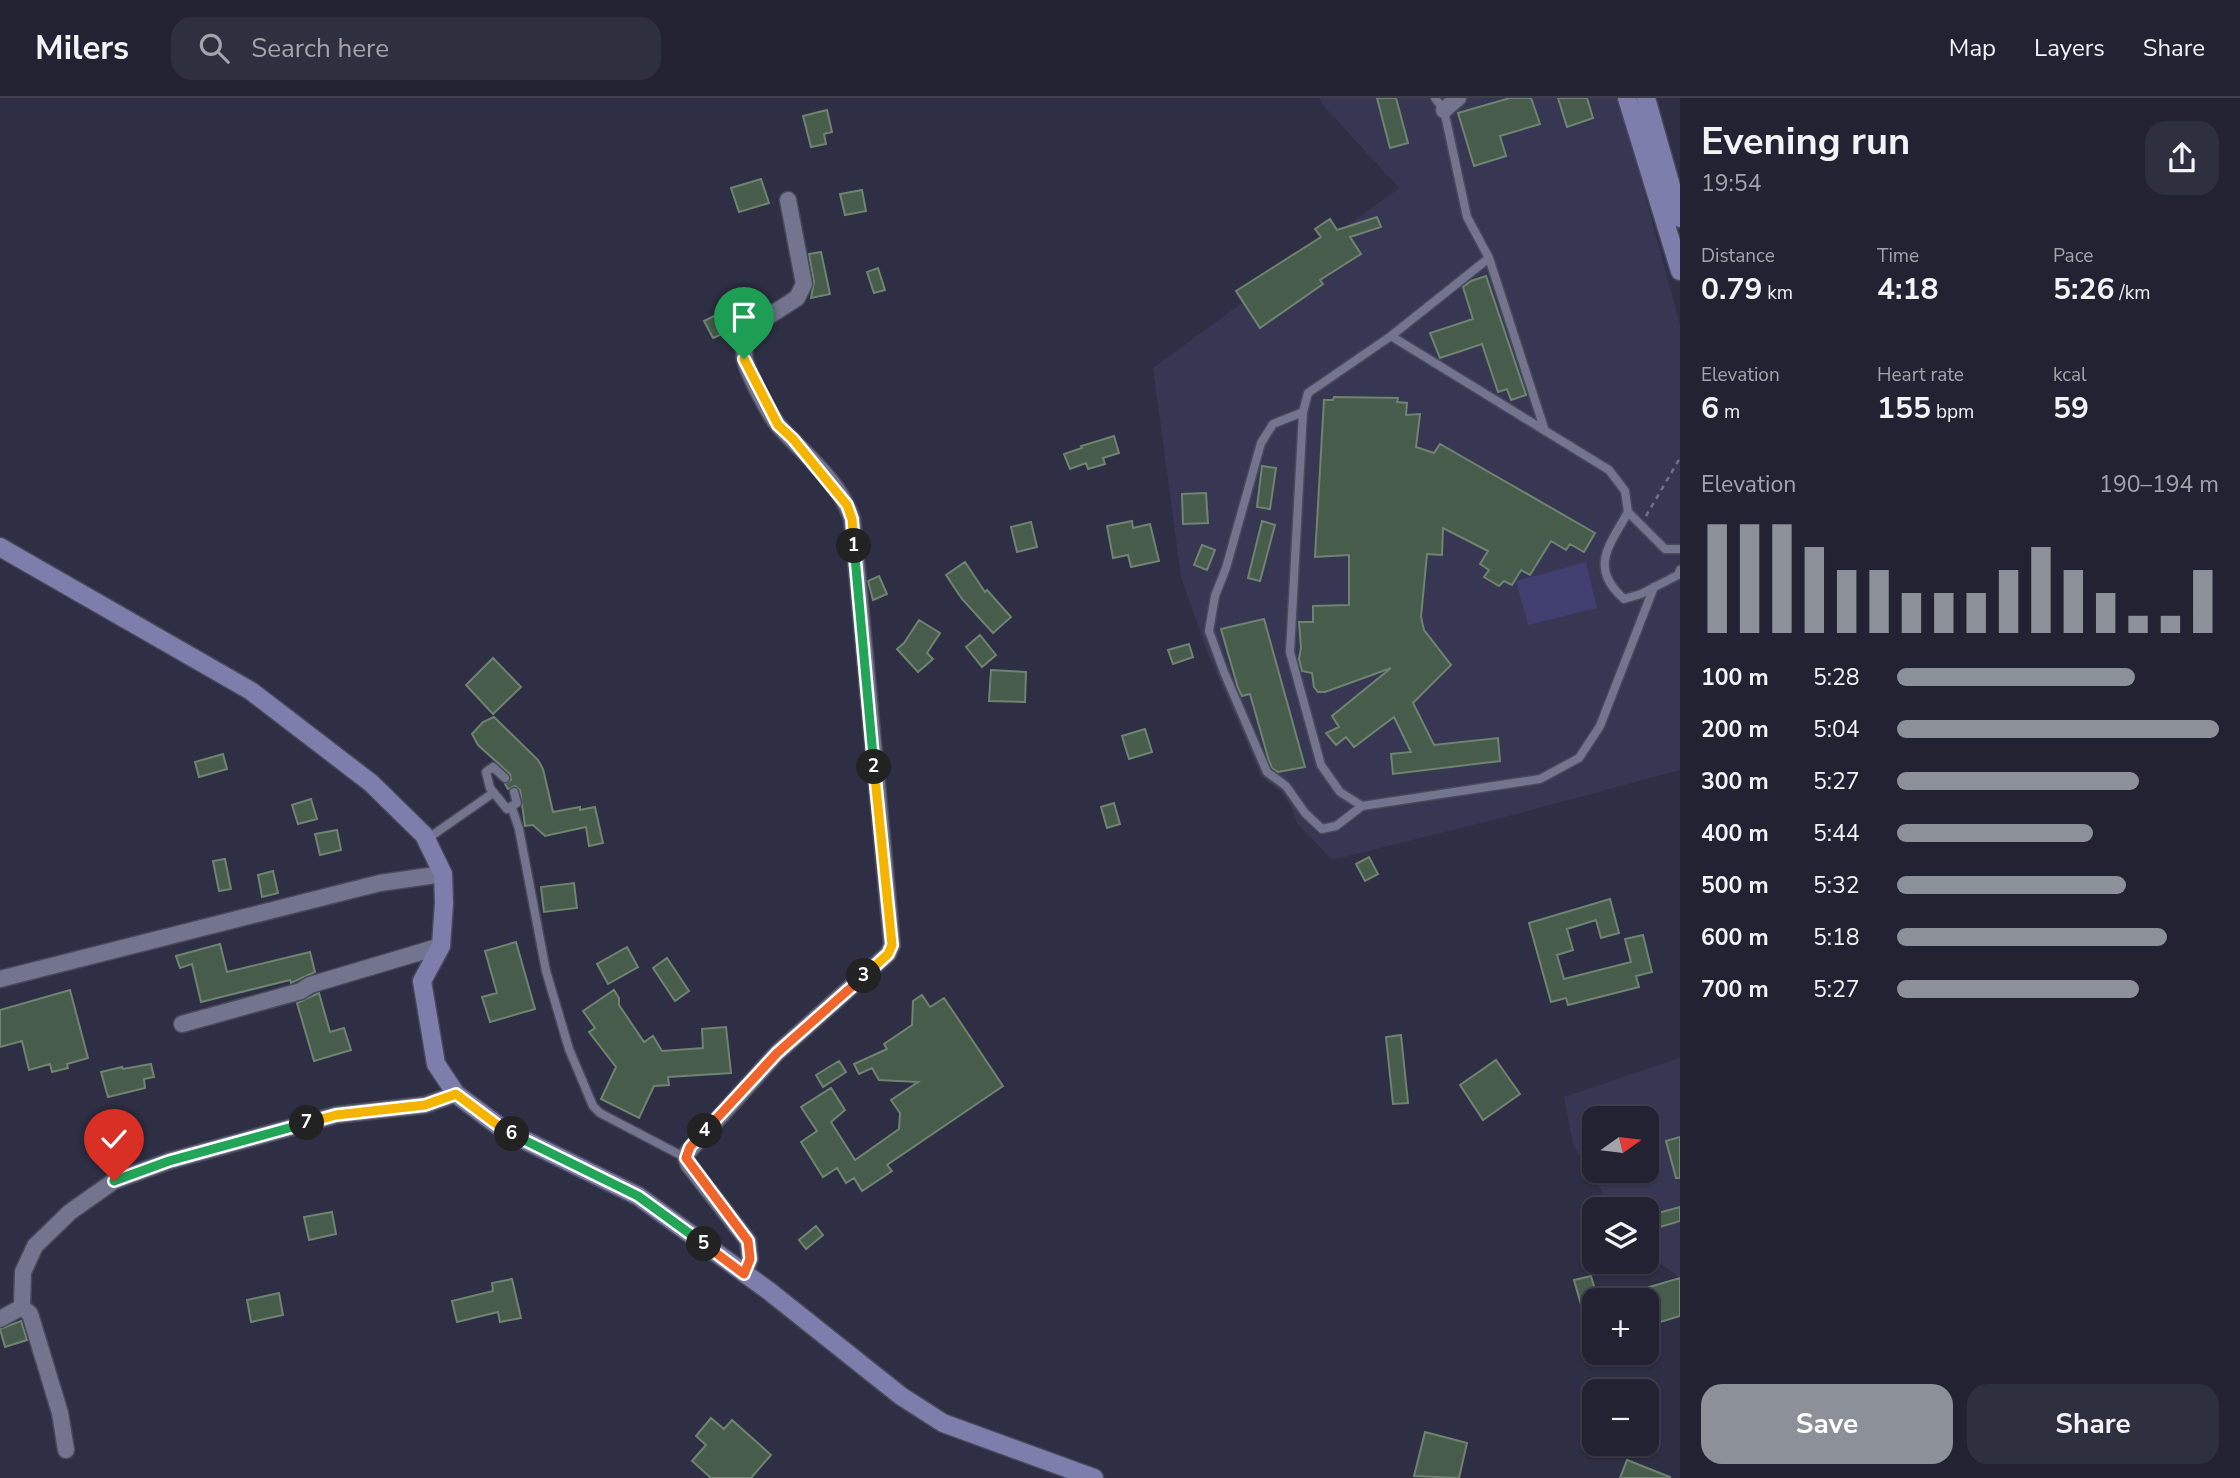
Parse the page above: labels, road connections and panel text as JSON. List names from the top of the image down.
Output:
{
  "north": "right",
  "page": {
    "header": "Milers",
    "search": "Search here",
    "nav": ["Map", "Layers", "Share"],
    "heading": ["Evening run", "19:54"],
    "stats": [
      ["Distance", "0.79 km"],
      ["Time", "4:18"],
      ["Pace", "5:26 /km"],
      ["Elevation", "6 m"],
      ["Heart rate", "155 bpm"],
      ["kcal", "59"]
    ],
    "chart": ["Elevation", "190–194 m"],
    "pins": [
      "1",
      "2",
      "3",
      "7",
      "4",
      "6",
      "5"
    ],
    "list": [
      {
        "name": "100 m",
        "note": "5:28"
      },
      {
        "name": "200 m",
        "note": "5:04"
      },
      {
        "name": "300 m",
        "note": "5:27"
      },
      {
        "name": "400 m",
        "note": "5:44"
      },
      {
        "name": "500 m",
        "note": "5:32"
      },
      {
        "name": "600 m",
        "note": "5:18"
      },
      {
        "name": "700 m",
        "note": "5:27"
      }
    ],
    "map_buttons": ["+", "−"],
    "buttons": ["Save", "Share"]
  }
}
